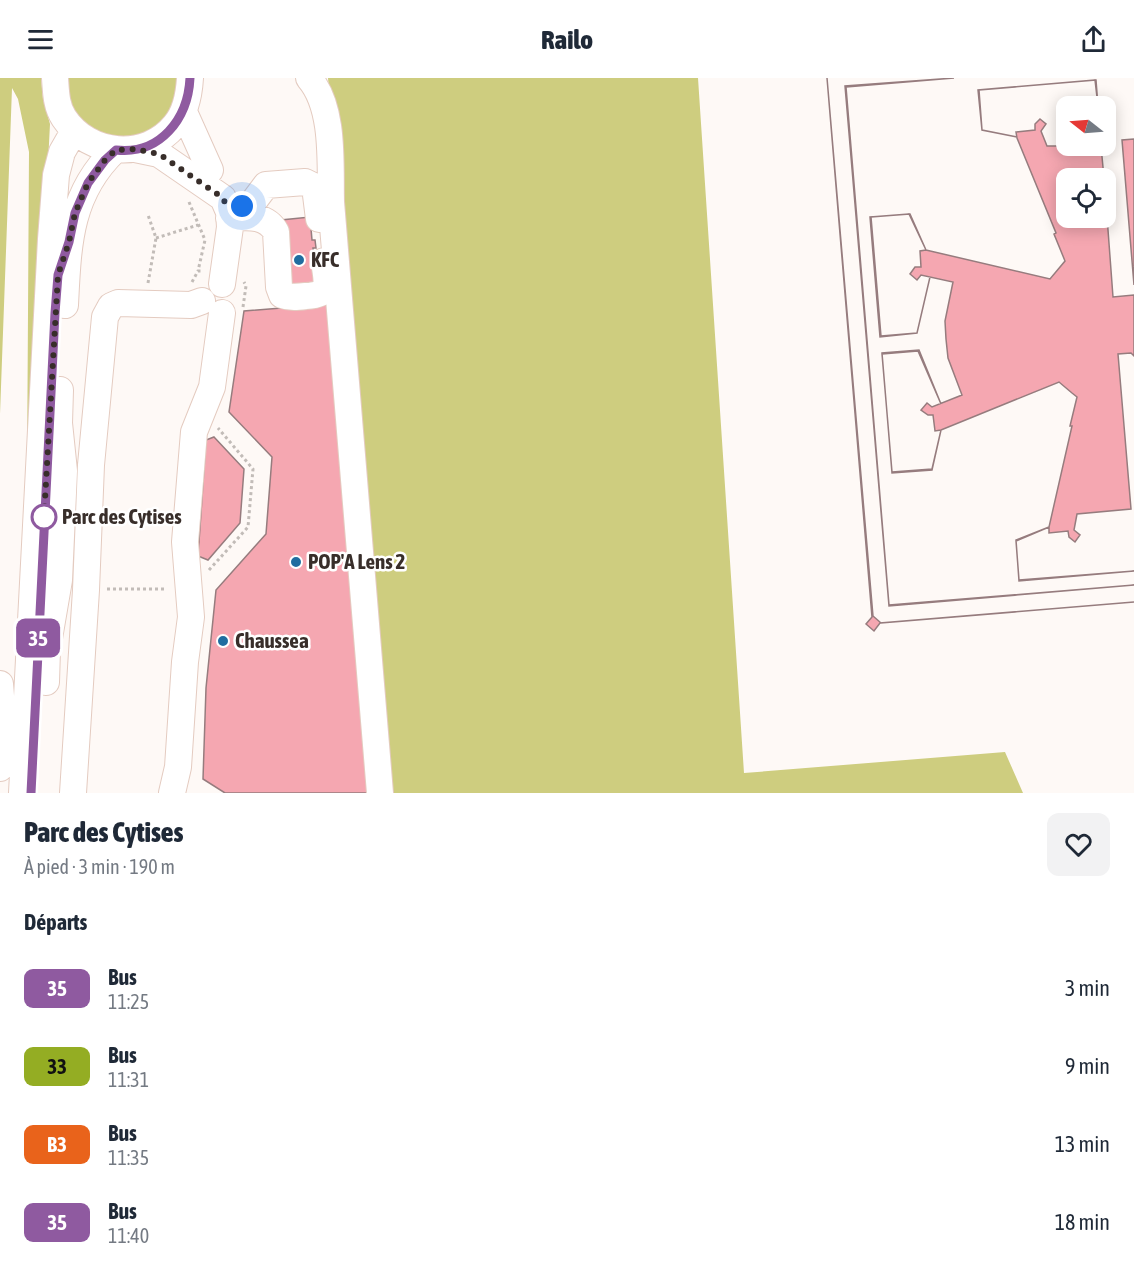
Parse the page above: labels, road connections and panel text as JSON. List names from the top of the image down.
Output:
{
  "places": [
    "KFC",
    "Parc des Cytises",
    "POP'A Lens 2",
    "Chaussea"
  ],
  "lines": ["bus line 35"],
  "north": "left",
  "page": {
    "header": "Railo",
    "on_map": "35",
    "heading": [
      ["Parc des Cytises", "À pied · 3 min · 190 m"],
      "Départs"
    ],
    "list": [
      {
        "mark": "35",
        "name": "Bus",
        "note": "11:25",
        "value": "3 min"
      },
      {
        "mark": "33",
        "name": "Bus",
        "note": "11:31",
        "value": "9 min"
      },
      {
        "mark": "B3",
        "name": "Bus",
        "note": "11:35",
        "value": "13 min"
      },
      {
        "mark": "35",
        "name": "Bus",
        "note": "11:40",
        "value": "18 min"
      }
    ]
  }
}
